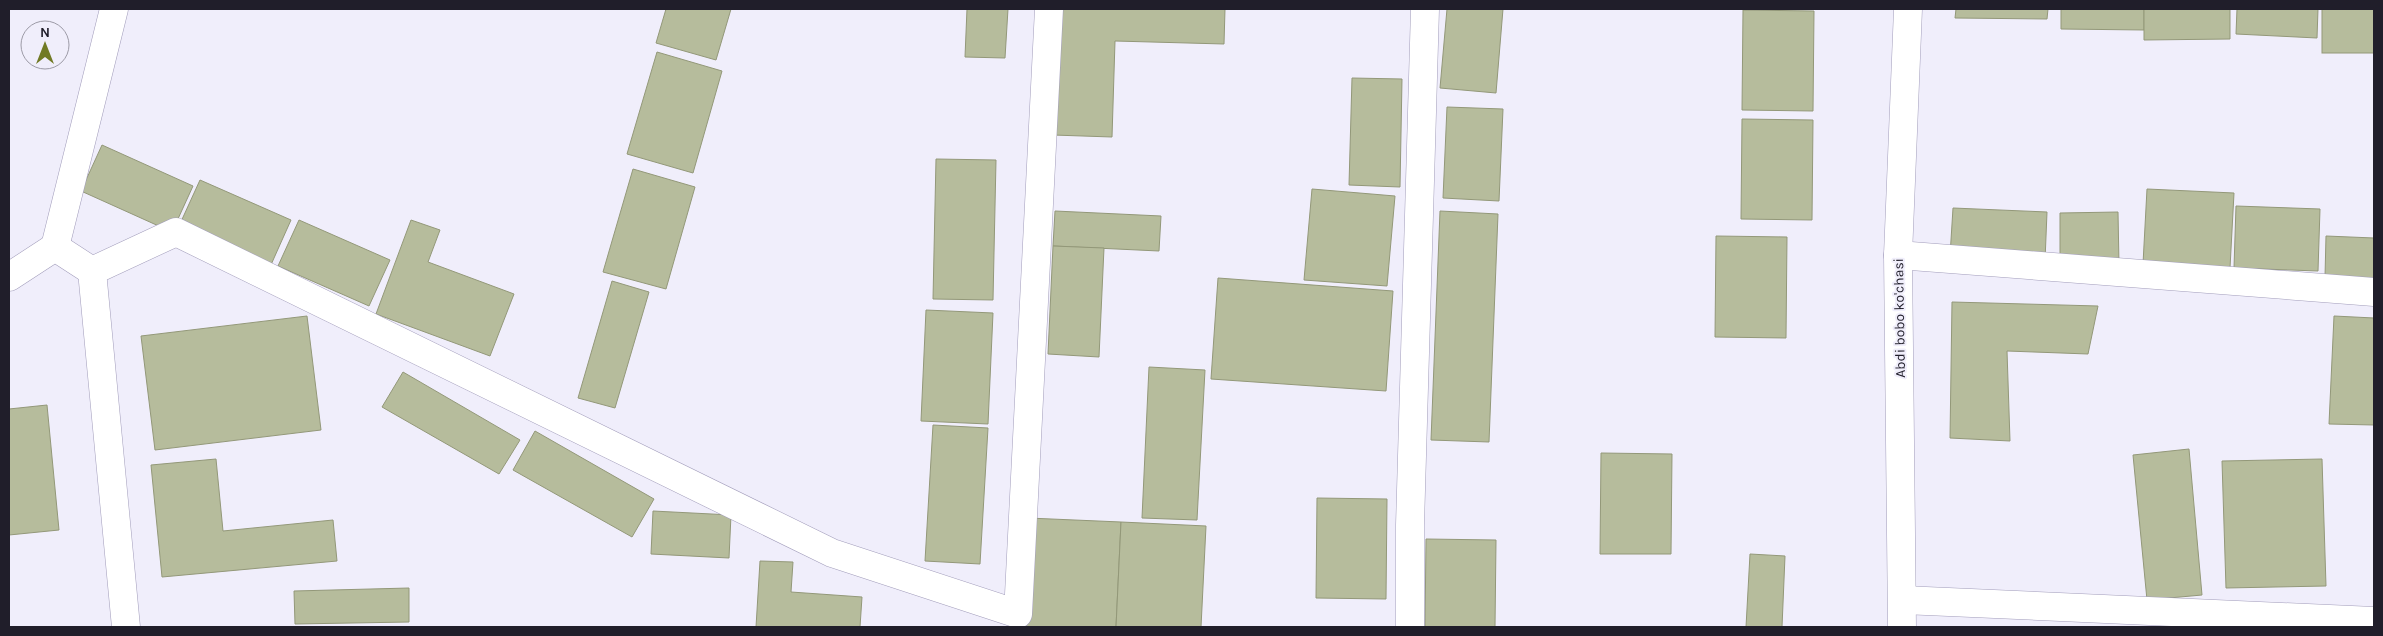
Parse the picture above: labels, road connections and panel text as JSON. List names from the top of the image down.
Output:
{
  "streets": {
    "street": ["Abdi bobo ko'chasi"]
  },
  "north": "top"
}
